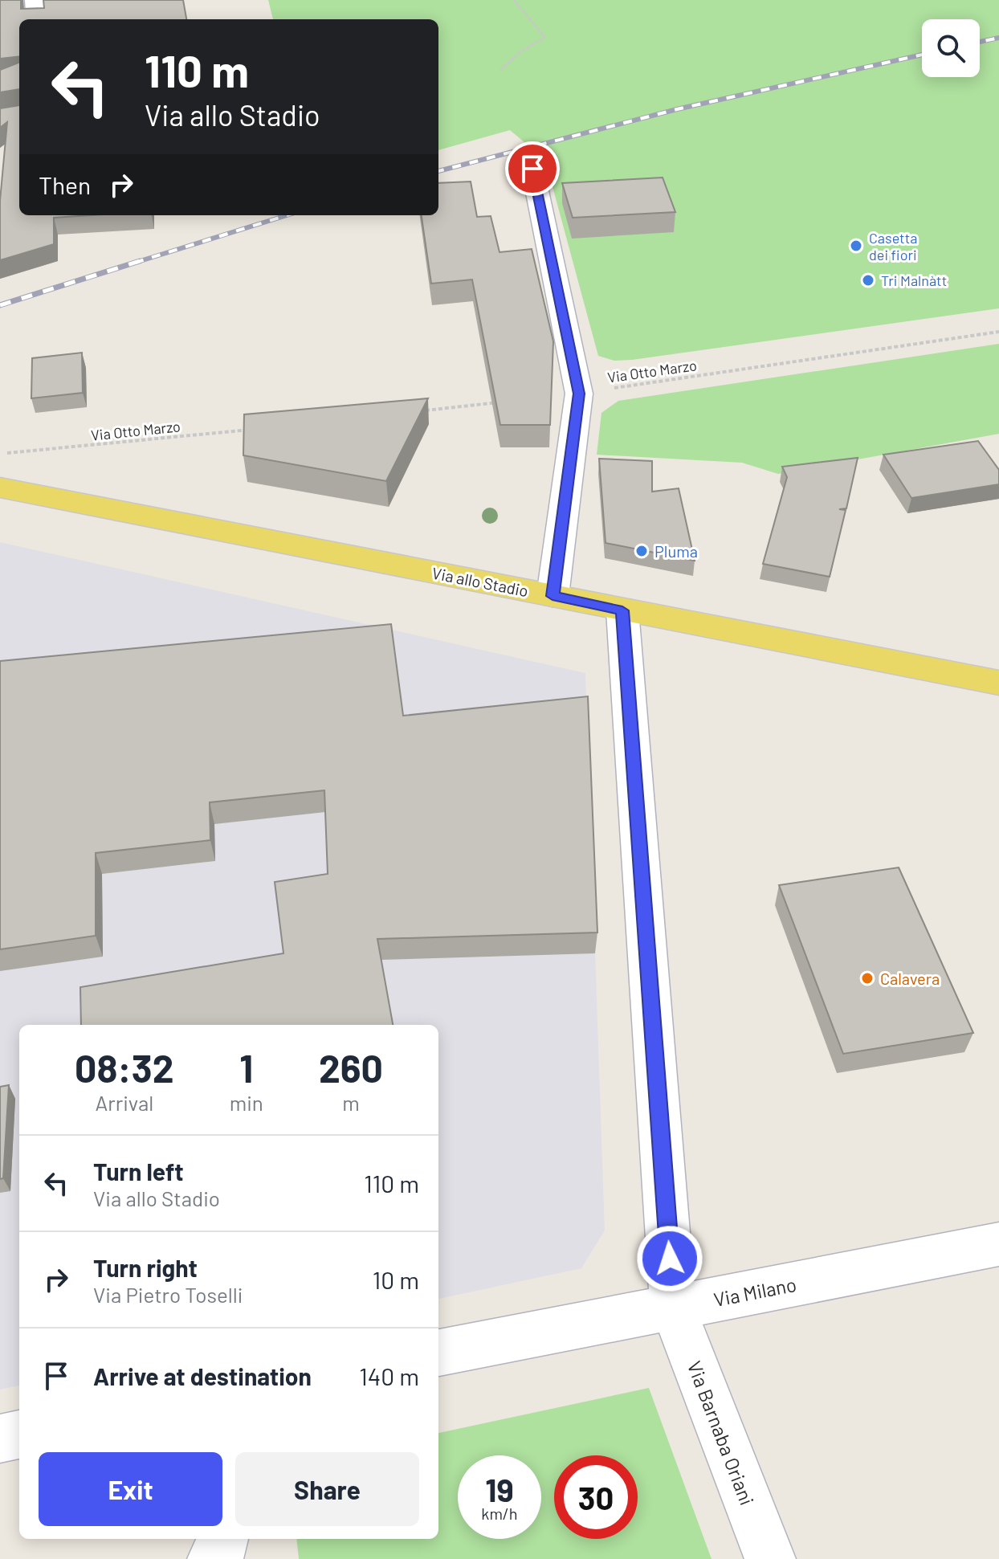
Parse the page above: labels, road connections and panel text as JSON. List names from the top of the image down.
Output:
{
  "streets": {
    "main road": ["Via allo Stadio"],
    "street": ["Via Milano", "Via Barnaba Oriani"],
    "path": ["Via Otto Marzo"]
  },
  "crossings": [
    ["Via allo Stadio", "Via Barnaba Oriani"],
    ["Via Milano", "Via Barnaba Oriani"]
  ],
  "places": [
    "Casetta dei fiori",
    "Tri Malnàtt",
    "Pluma",
    "Calavera"
  ],
  "page": {
    "turn": ["110 m", "Via allo Stadio"],
    "then": "Then",
    "eta": [
      "08:32",
      "Arrival",
      "1",
      "min",
      "260",
      "m"
    ],
    "list": [
      {
        "name": "Turn left",
        "note": "Via allo Stadio",
        "value": "110 m"
      },
      {
        "name": "Turn right",
        "note": "Via Pietro Toselli",
        "value": "10 m"
      },
      {
        "name": "Arrive at destination",
        "value": "140 m"
      }
    ],
    "buttons": ["Exit", "Share"],
    "speed": "19 km/h",
    "limit": "30"
  }
}
